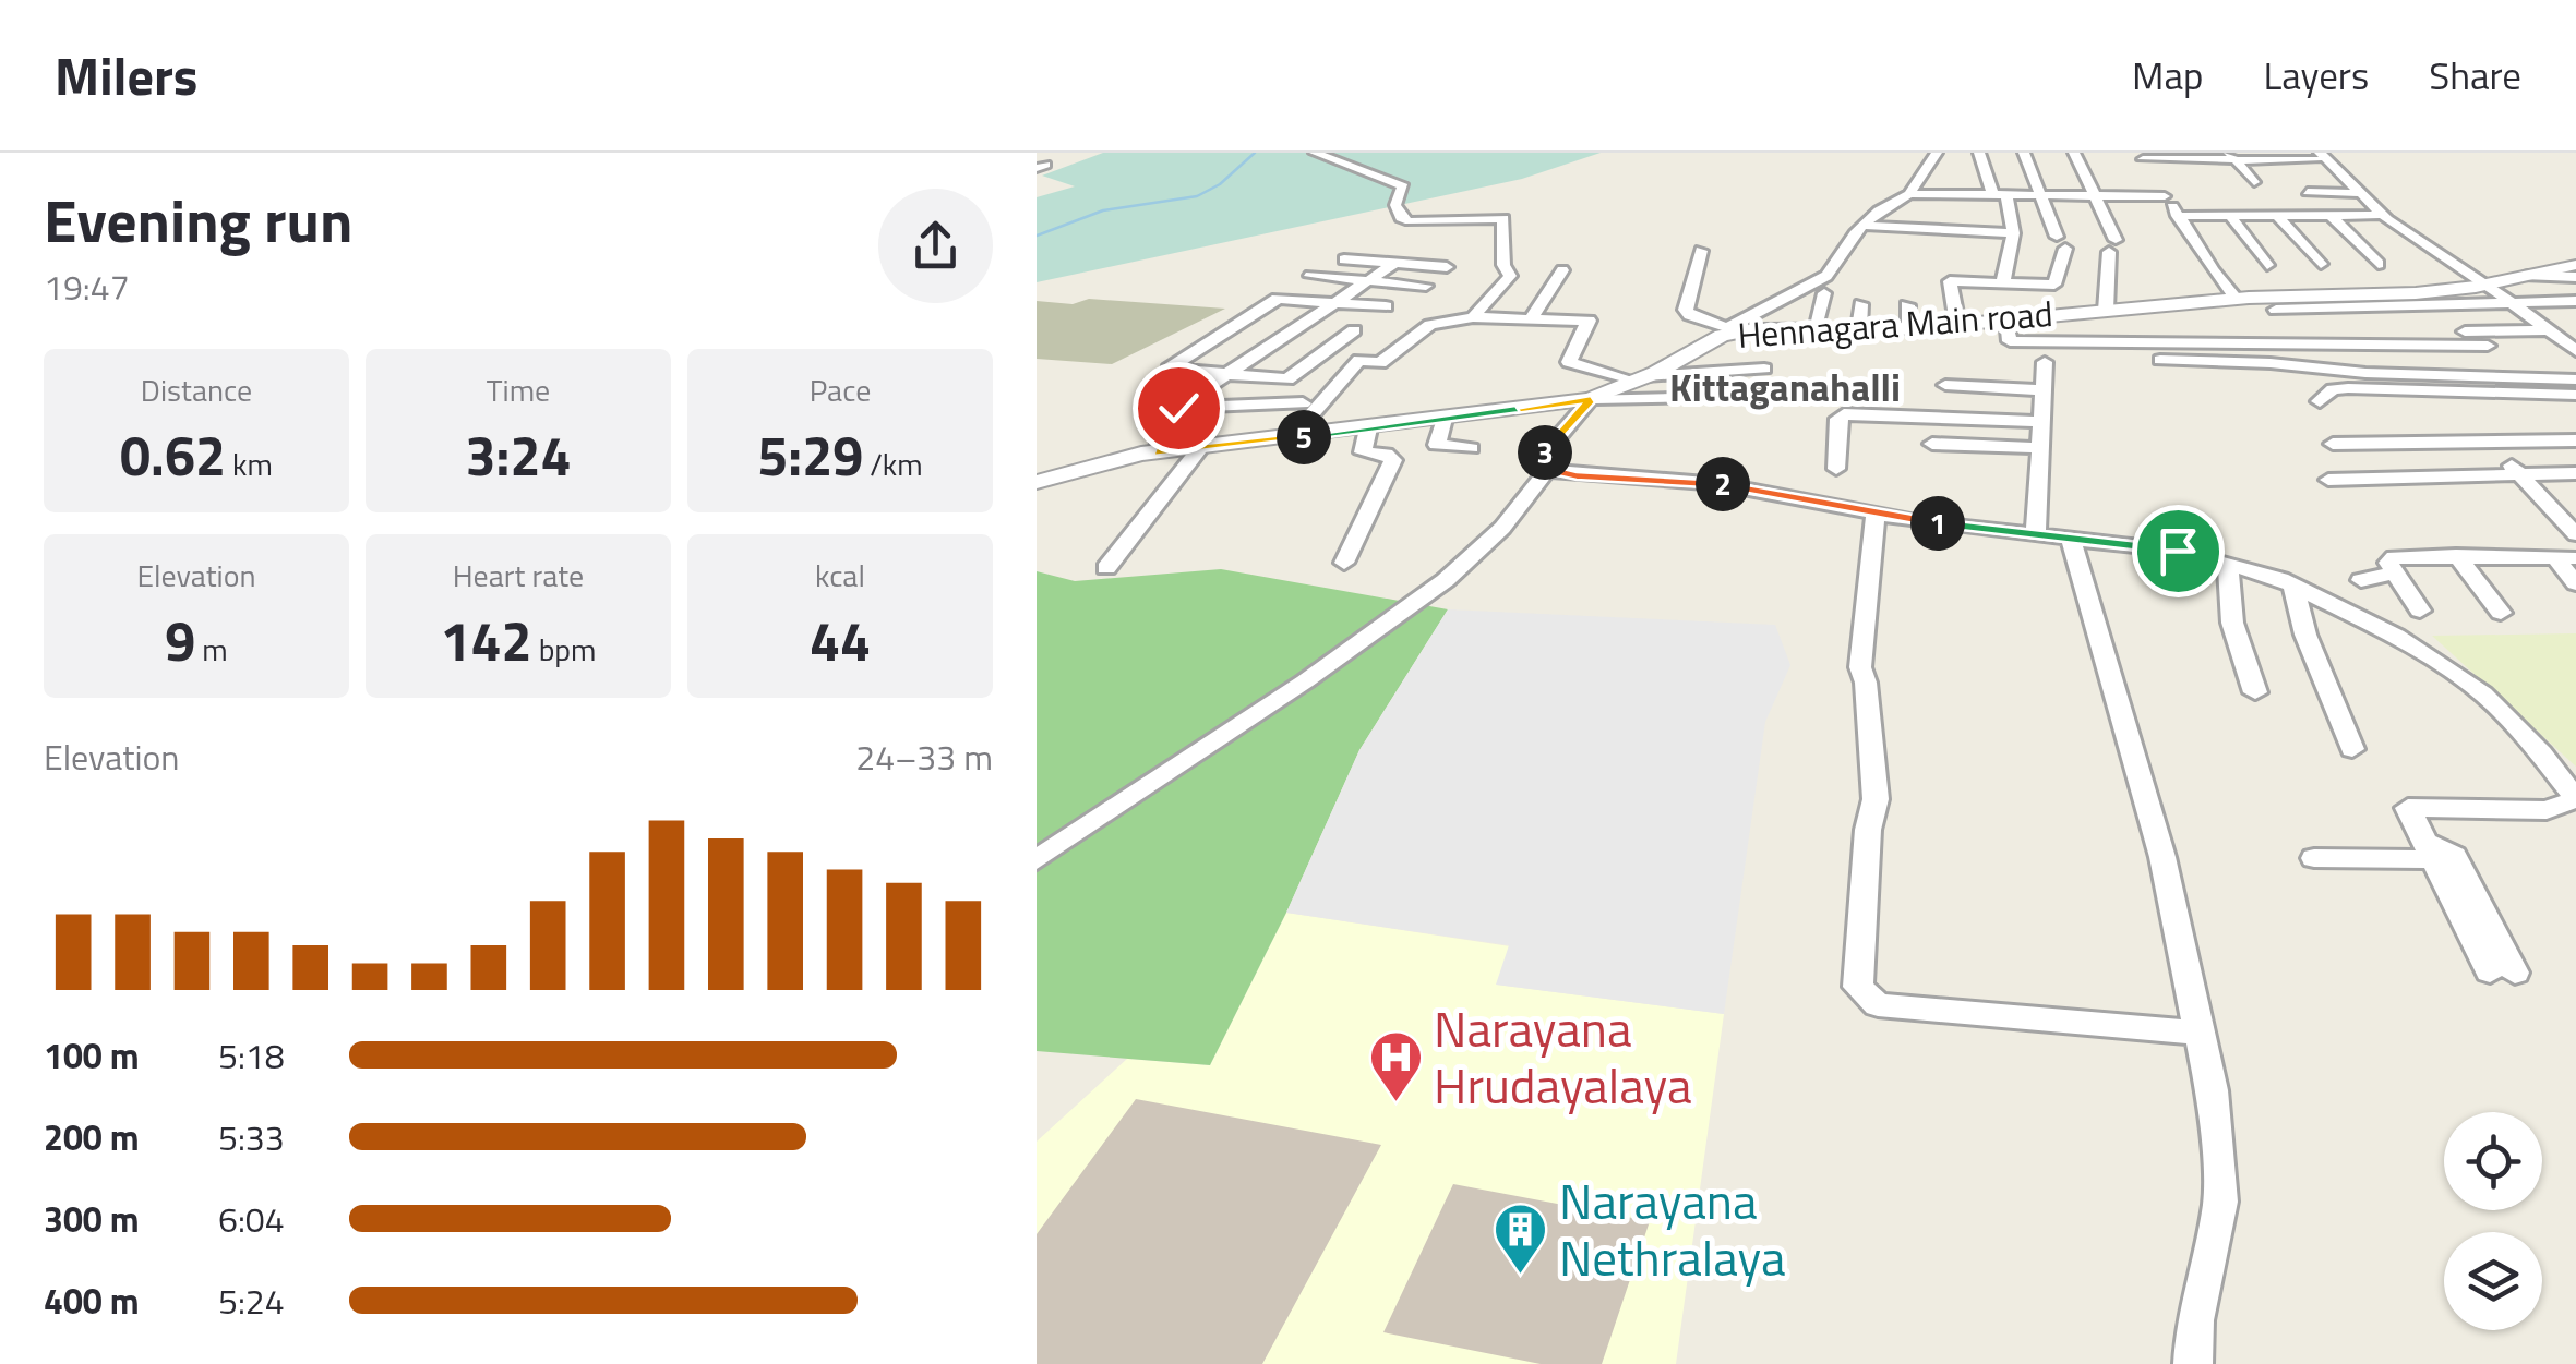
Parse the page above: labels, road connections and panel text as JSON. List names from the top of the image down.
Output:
{
  "streets": {
    "street": ["Hennagara Main road"]
  },
  "districts": ["Kittaganahalli"],
  "places": {
    "hospital": ["Narayana Hrudayalaya"],
    "building": ["Narayana Nethralaya"]
  },
  "page": {
    "header": "Milers",
    "nav": ["Map", "Layers", "Share"],
    "heading": ["Evening run", "19:47"],
    "stats": [
      ["Distance", "0.62 km"],
      ["Time", "3:24"],
      ["Pace", "5:29 /km"],
      ["Elevation", "9 m"],
      ["Heart rate", "142 bpm"],
      ["kcal", "44"]
    ],
    "pins": [
      "5",
      "3",
      "2",
      "1"
    ],
    "chart": ["Elevation", "24–33 m"],
    "list": [
      {
        "name": "100 m",
        "note": "5:18"
      },
      {
        "name": "200 m",
        "note": "5:33"
      },
      {
        "name": "300 m",
        "note": "6:04"
      },
      {
        "name": "400 m",
        "note": "5:24"
      }
    ]
  }
}
